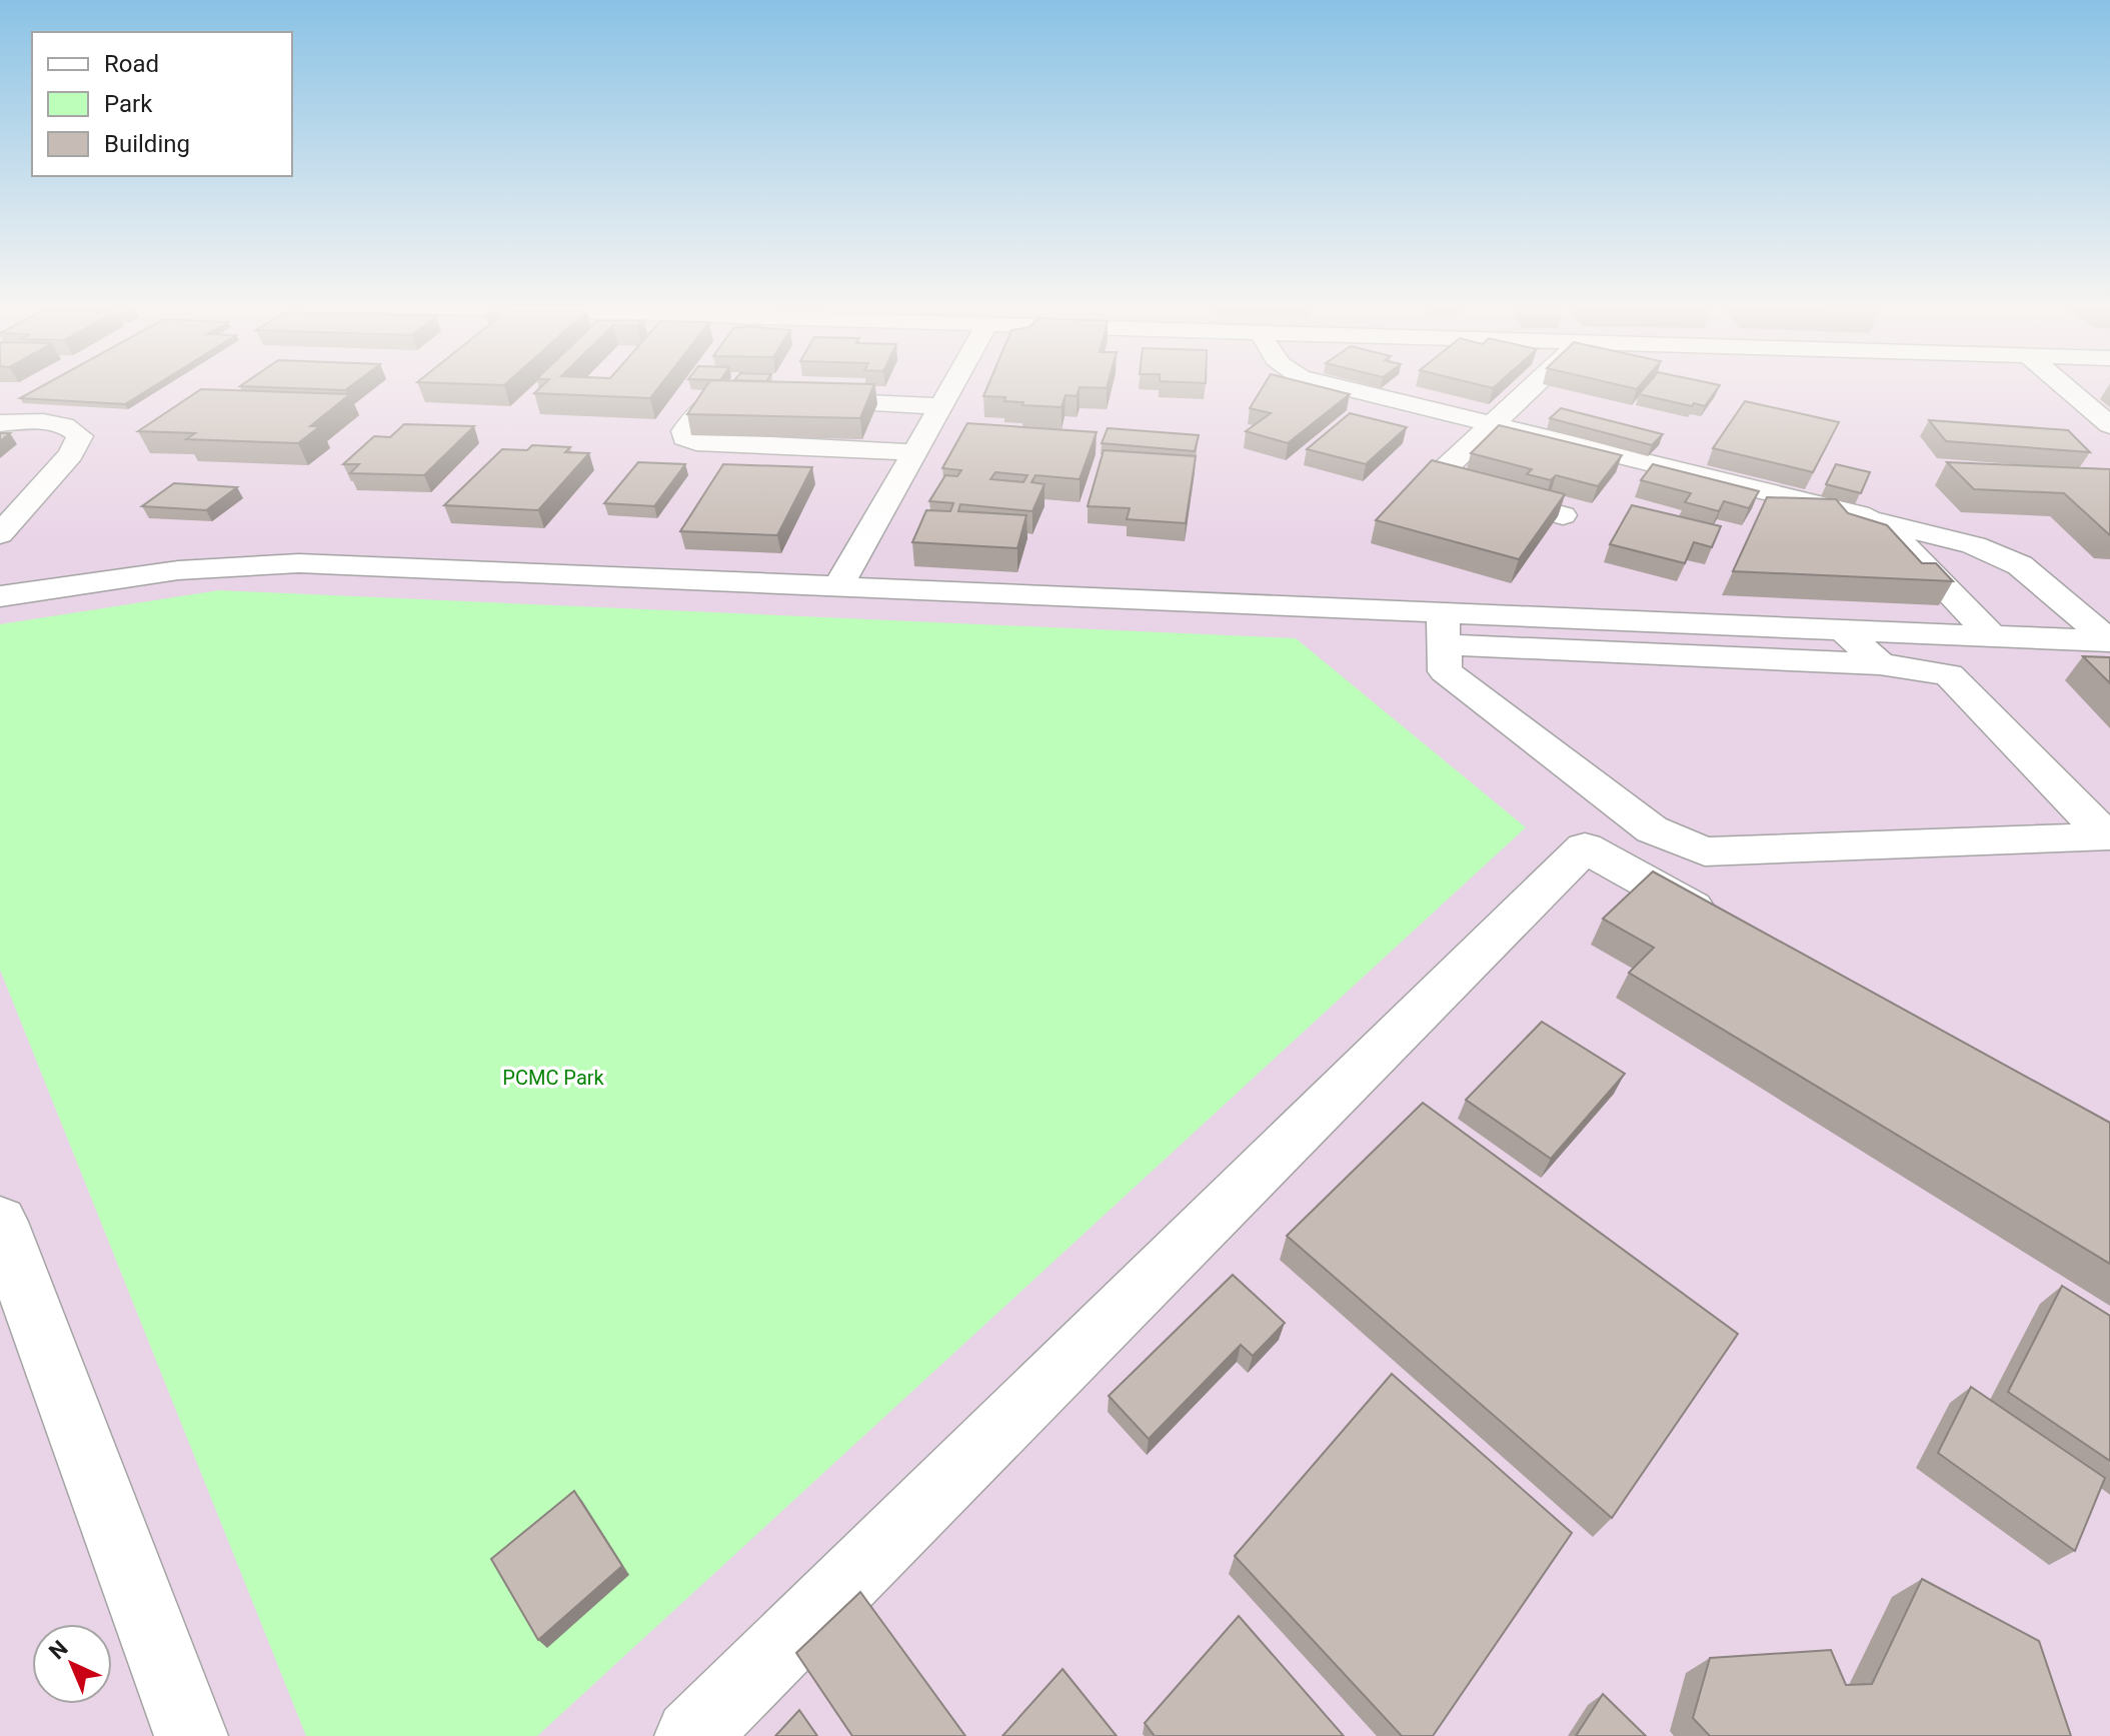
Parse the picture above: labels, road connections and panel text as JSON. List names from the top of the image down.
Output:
{
  "parks": ["PCMC Park"],
  "legend": ["Road", "Park", "Building"],
  "north": "top left"
}
